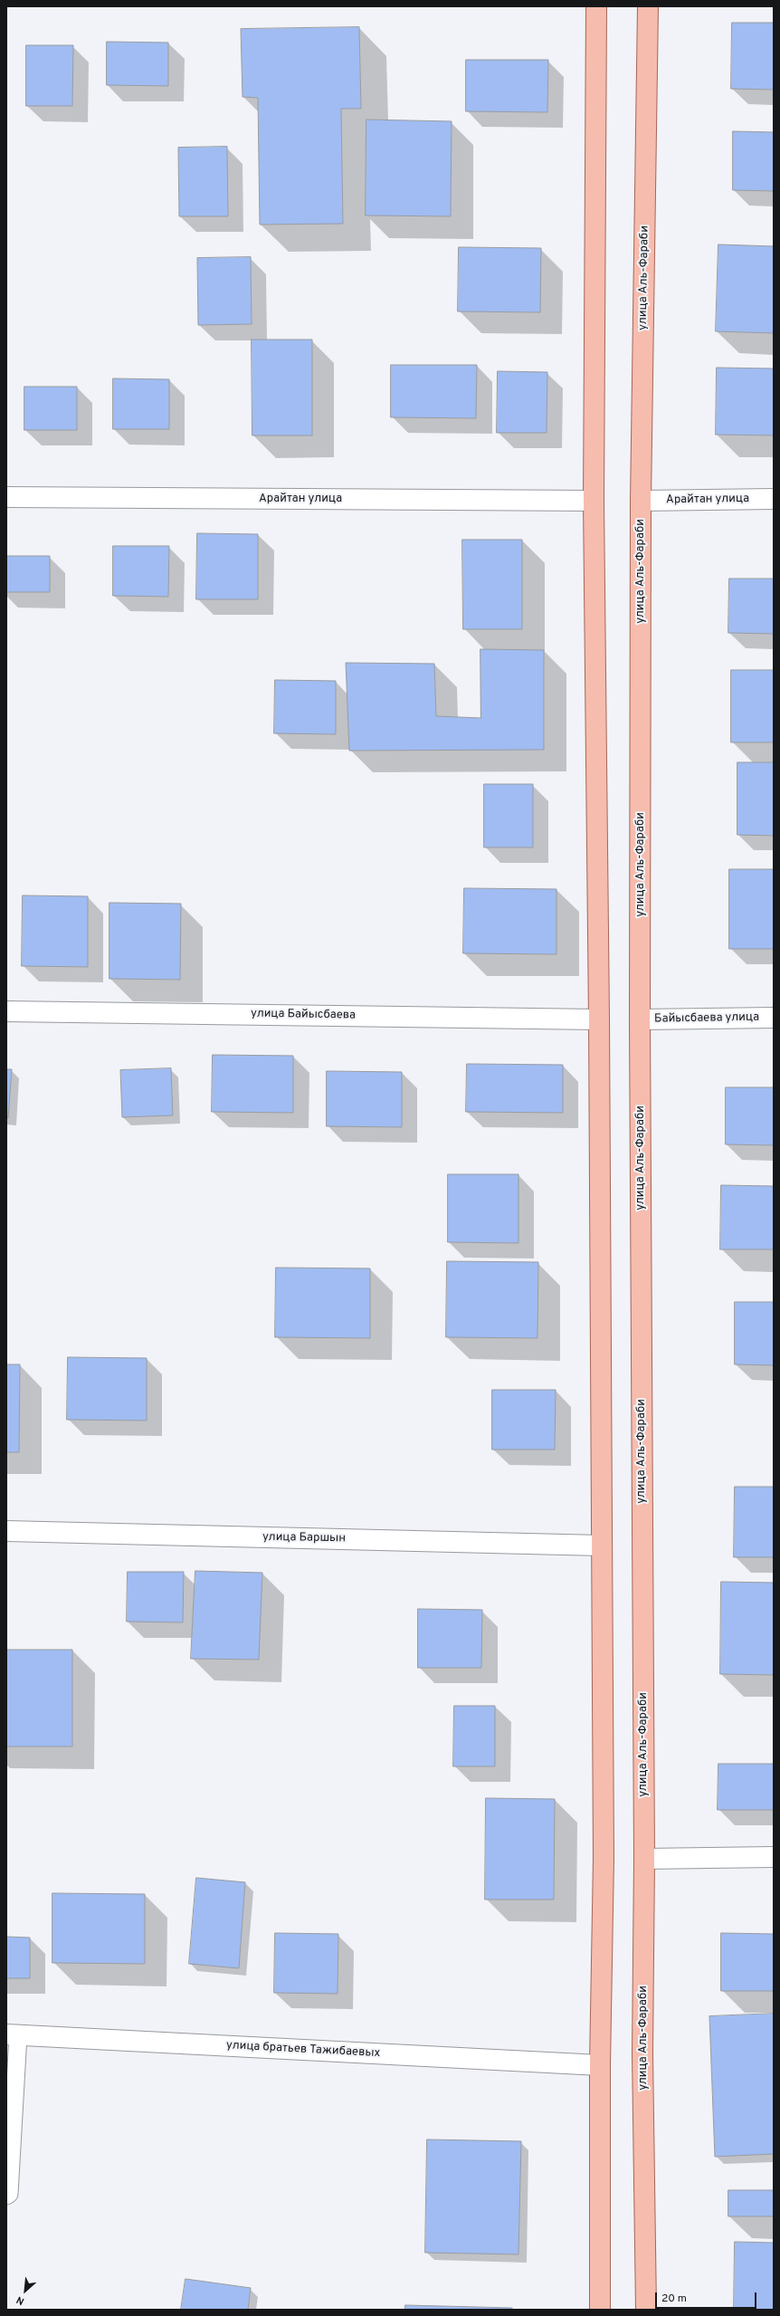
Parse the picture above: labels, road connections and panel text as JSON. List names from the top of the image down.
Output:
{
  "streets": {
    "main road": ["улица Аль-Фараби"],
    "street": [
      "Арайтан улица",
      "улица Байысбаева",
      "Байысбаева улица",
      "улица Баршын",
      "улица братьев Тажибаевых"
    ]
  },
  "crossings": [
    ["улица Аль-Фараби", "Арайтан улица"],
    ["улица Аль-Фараби", "Байысбаева улица"]
  ],
  "scale_bar": "20 m",
  "north": "bottom left"
}
